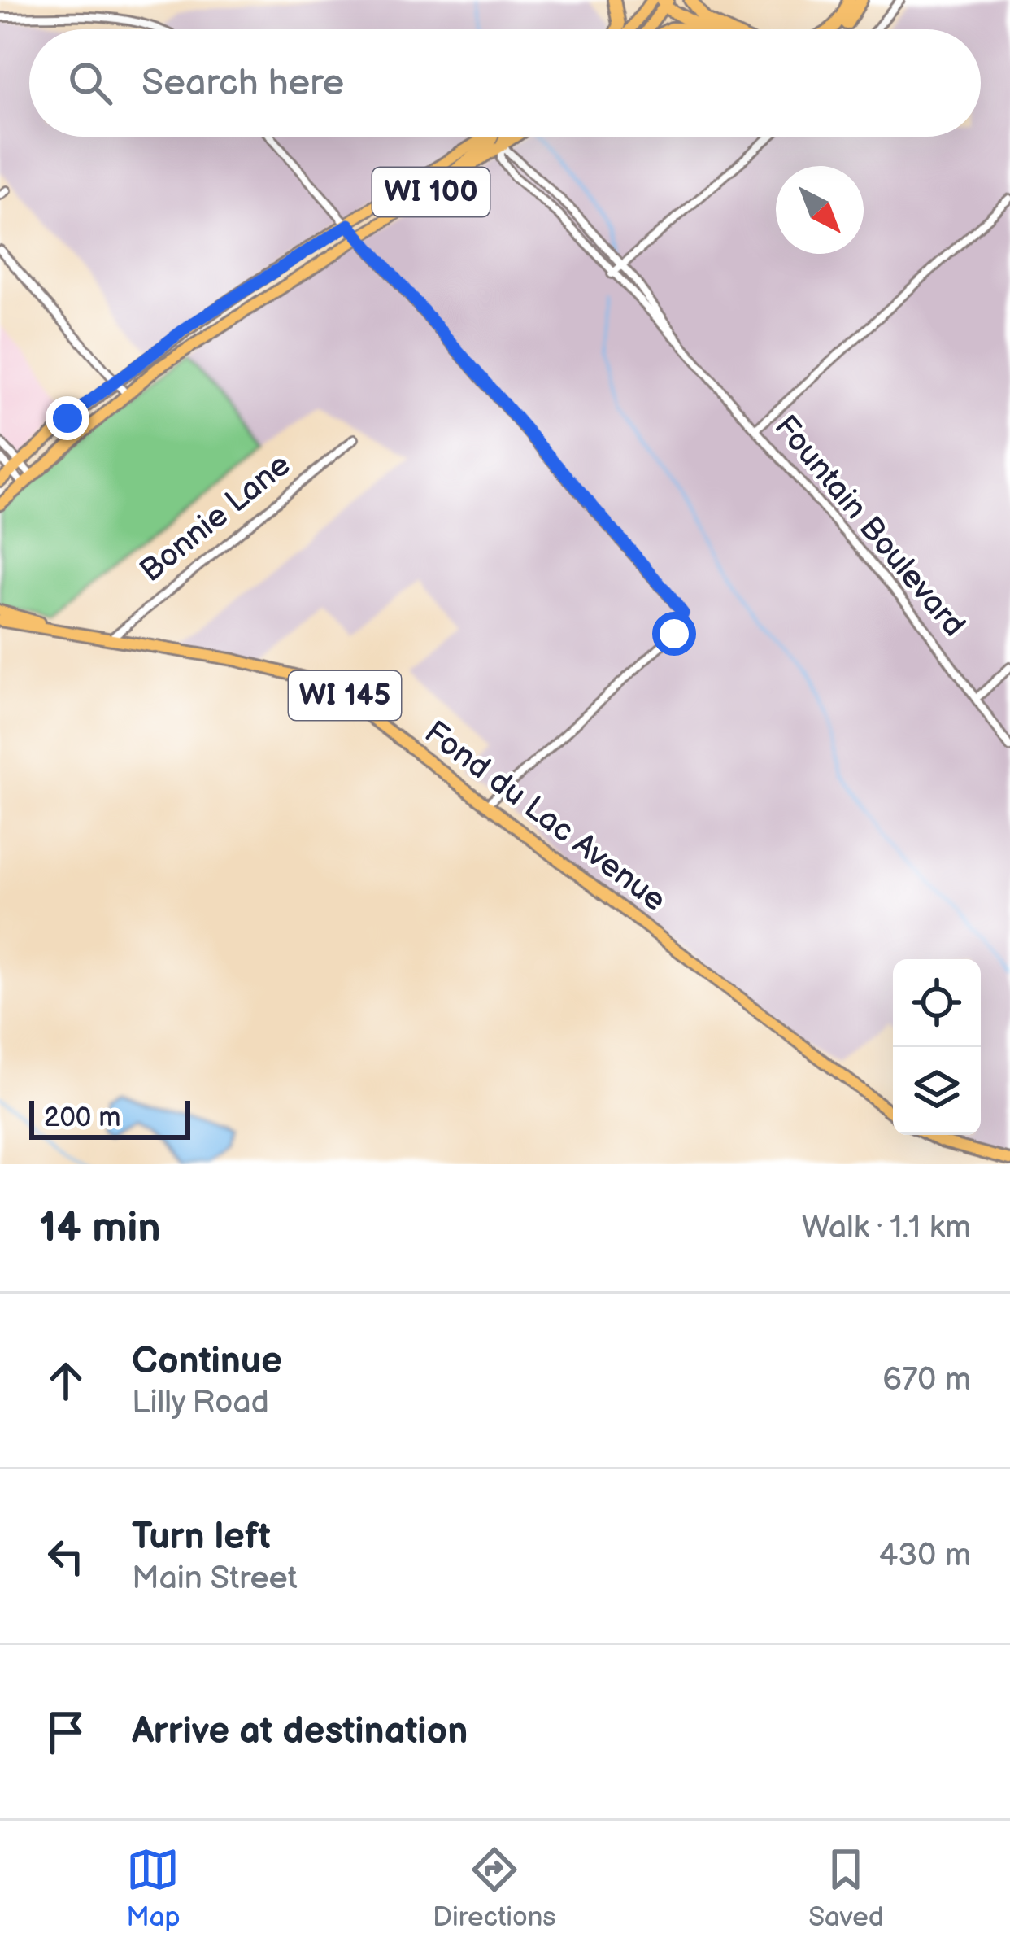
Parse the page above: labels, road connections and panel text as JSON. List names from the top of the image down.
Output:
{
  "streets": {
    "main road": ["WI 100", "WI 145", "Fond du Lac Avenue"],
    "street": ["Bonnie Lane", "Fountain Boulevard"]
  },
  "crossings": [
    ["WI 100", "Fountain Boulevard"],
    ["Bonnie Lane", "Fond du Lac Avenue"]
  ],
  "scale_bar": "200 m",
  "north": "bottom right",
  "page": {
    "search": "Search here",
    "scale": "200 m",
    "heading": ["14 min", "Walk · 1.1 km"],
    "list": [
      ["Continue", "Lilly Road", "670 m"],
      ["Turn left", "Main Street", "430 m"],
      "Arrive at destination"
    ],
    "nav": ["Map", "Directions", "Saved"]
  }
}
